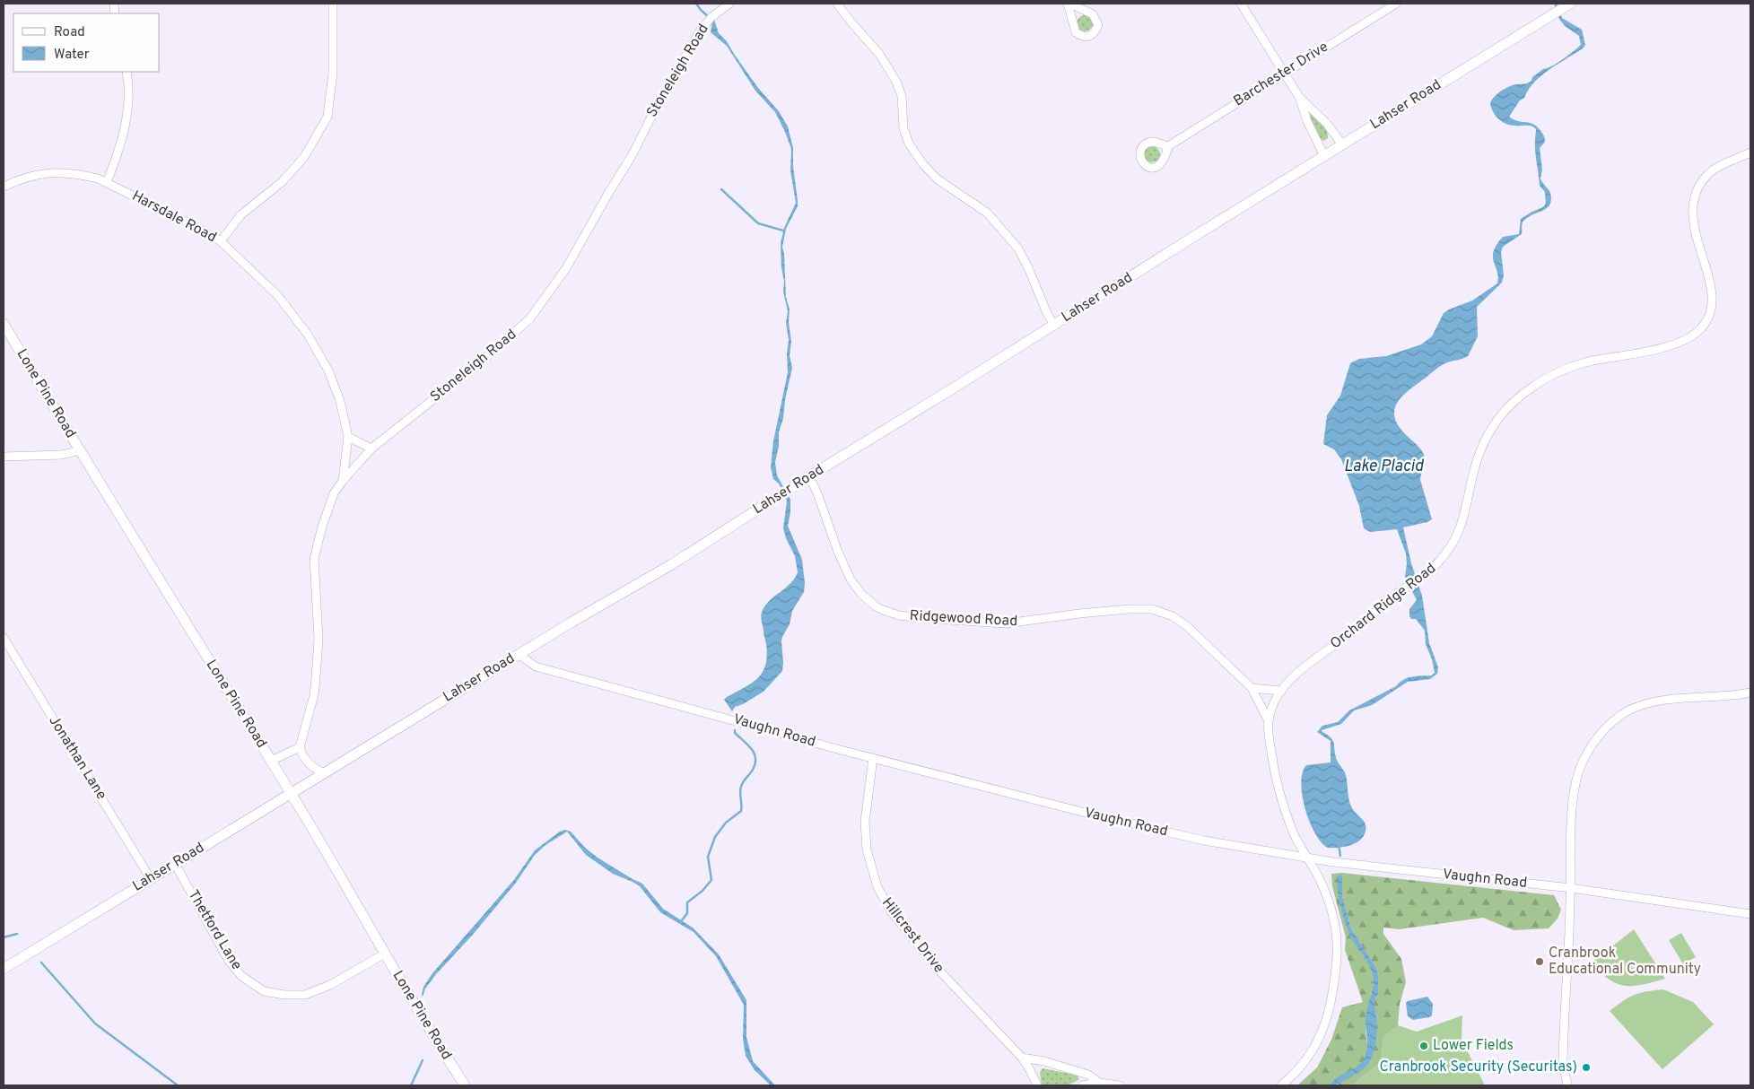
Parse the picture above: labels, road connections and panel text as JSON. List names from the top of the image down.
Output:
{
  "streets": {
    "street": [
      "Stoneleigh Road",
      "Barchester Drive",
      "Lahser Road",
      "Harsdale Road",
      "Lone Pine Road",
      "Orchard Ridge Road",
      "Ridgewood Road",
      "Vaughn Road",
      "Jonathan Lane",
      "Thetford Lane",
      "Hillcrest Drive"
    ]
  },
  "crossings": [
    ["Stoneleigh Road", "Harsdale Road"],
    ["Lahser Road", "Lone Pine Road"],
    ["Lahser Road", "Ridgewood Road"],
    ["Lahser Road", "Vaughn Road"],
    ["Lahser Road", "Jonathan Lane"],
    ["Lahser Road", "Thetford Lane"],
    ["Lone Pine Road", "Thetford Lane"],
    ["Orchard Ridge Road", "Ridgewood Road"],
    ["Orchard Ridge Road", "Vaughn Road"],
    ["Vaughn Road", "Hillcrest Drive"]
  ],
  "water": ["Lake Placid"],
  "places": ["Cranbrook Educational Community", "Lower Fields", "Cranbrook Security (Securitas)"],
  "legend": ["Road", "Water"]
}
